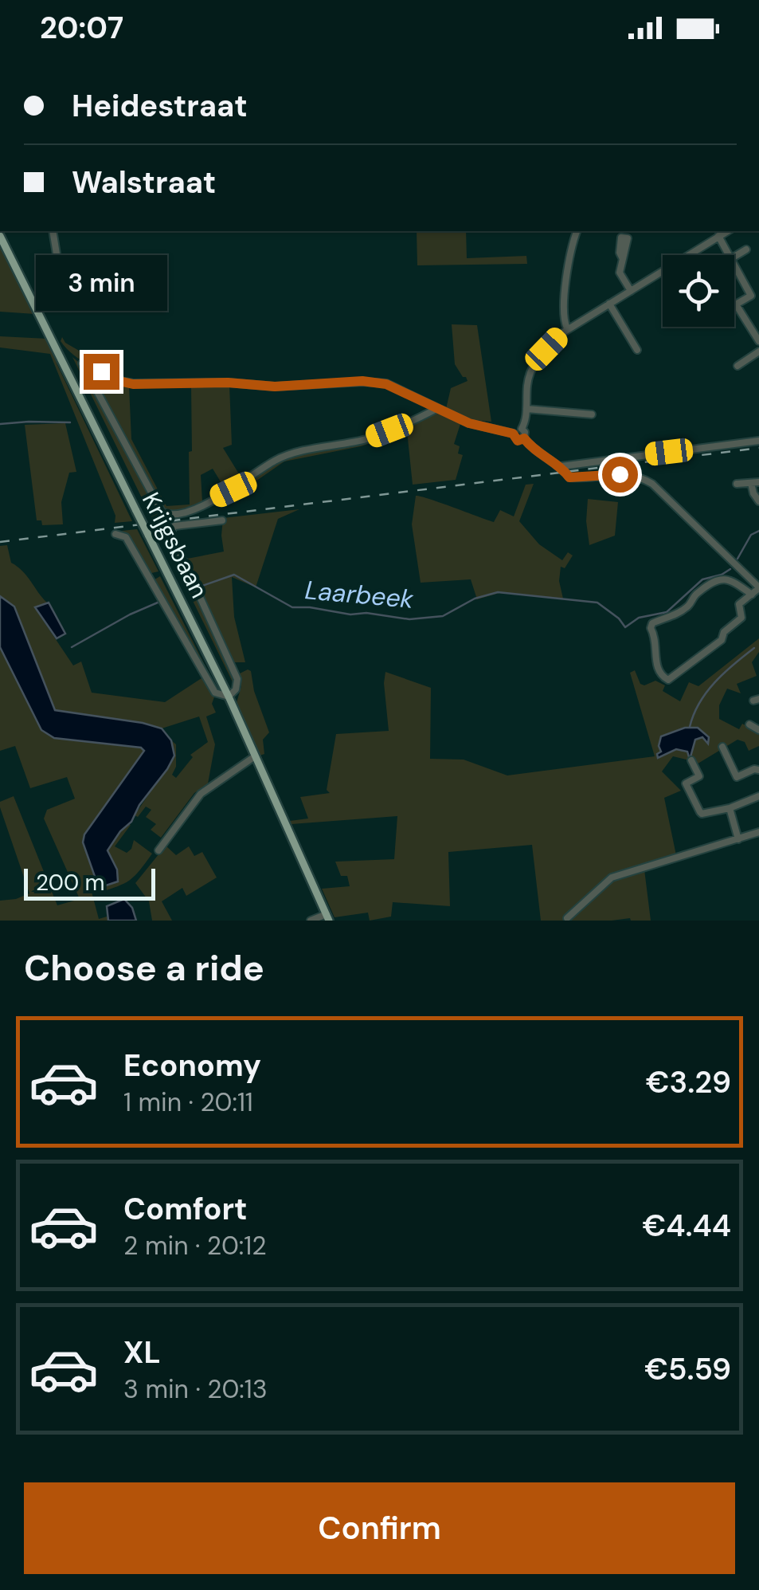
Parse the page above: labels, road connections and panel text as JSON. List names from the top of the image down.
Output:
{
  "streets": {
    "main road": ["Krijgsbaan"]
  },
  "water": ["Laarbeek"],
  "scale_bar": "200 m",
  "page": {
    "status": "20:07",
    "banner": ["Heidestraat", "Walstraat"],
    "bubble": "3 min",
    "scale": "200 m",
    "heading": "Choose a ride",
    "list": [
      {
        "name": "Economy",
        "note": "1 min · 20:11",
        "value": "€3.29"
      },
      {
        "name": "Comfort",
        "note": "2 min · 20:12",
        "value": "€4.44"
      },
      {
        "name": "XL",
        "note": "3 min · 20:13",
        "value": "€5.59"
      }
    ],
    "buttons": "Confirm"
  }
}
